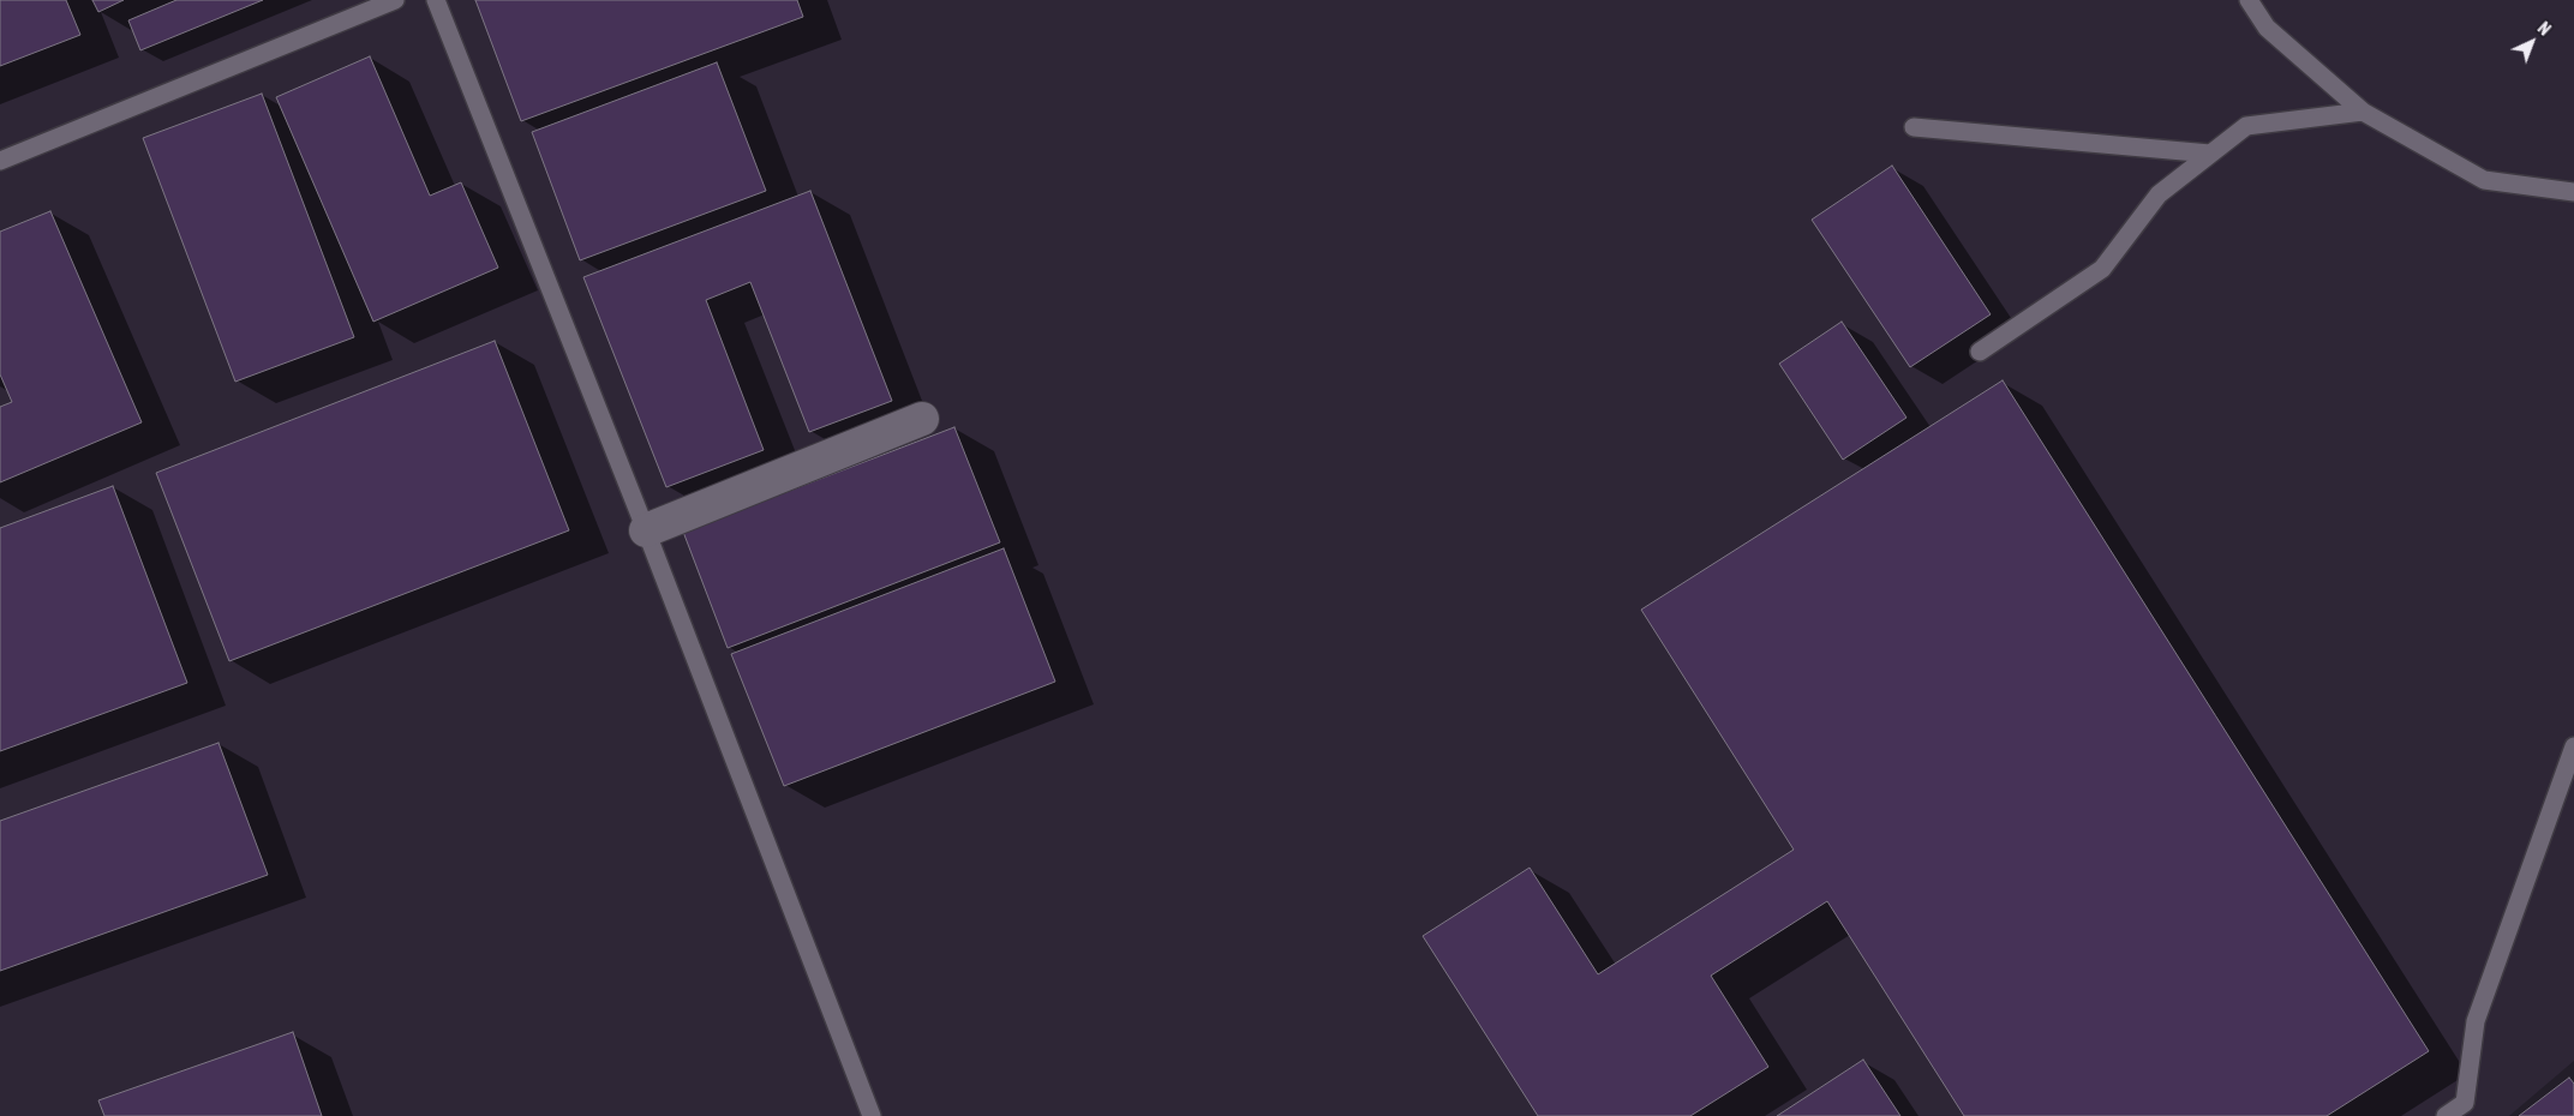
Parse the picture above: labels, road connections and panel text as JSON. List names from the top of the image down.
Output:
{
  "north": "top right"
}
